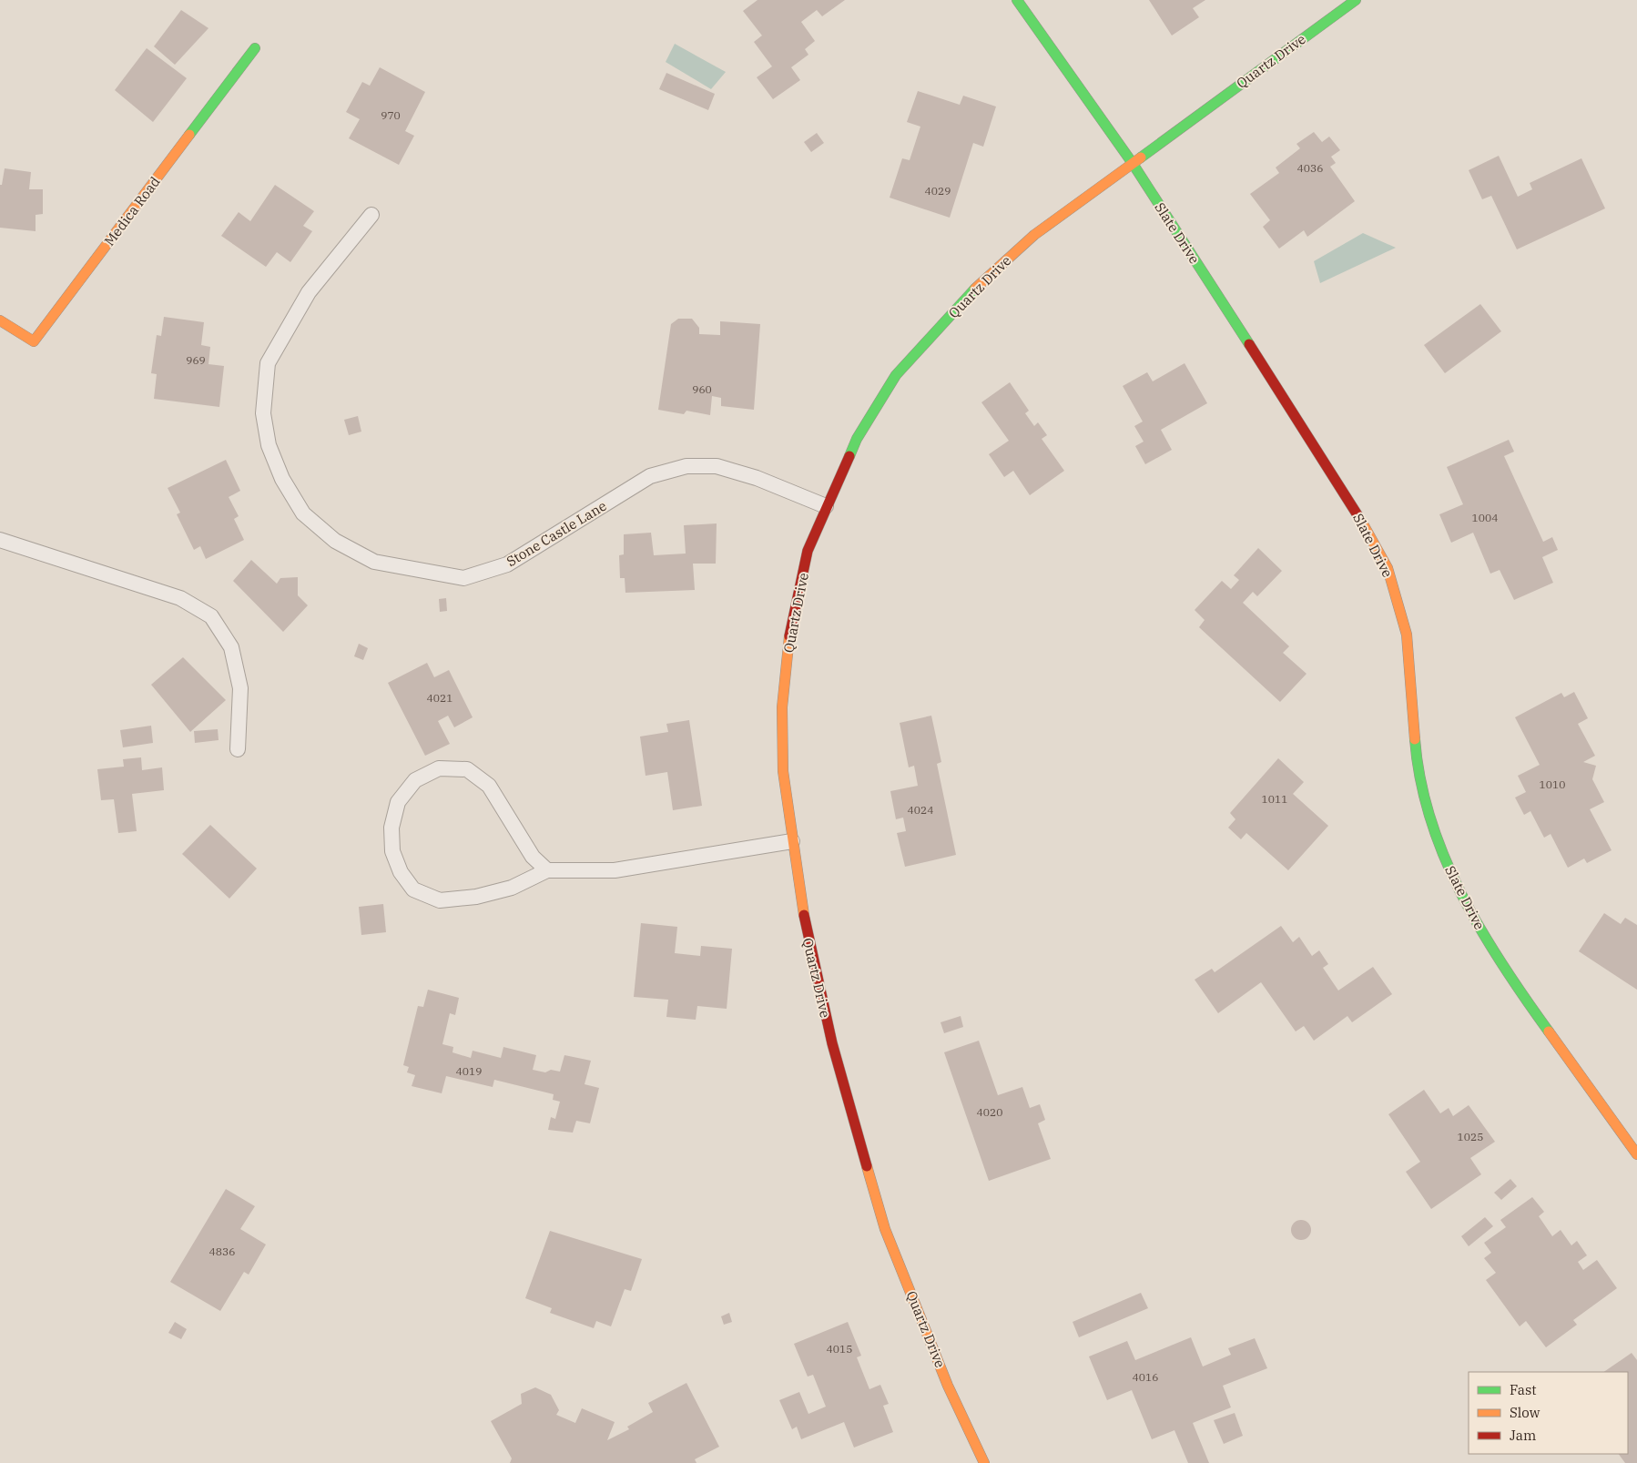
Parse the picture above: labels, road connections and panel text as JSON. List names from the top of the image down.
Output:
{
  "streets": {
    "street": ["Quartz Drive", "Medica Road", "Slate Drive"],
    "lane": ["Stone Castle Lane"]
  },
  "crossings": [
    ["Quartz Drive", "Slate Drive"],
    ["Quartz Drive", "Stone Castle Lane"]
  ],
  "house_numbers": [
    "970",
    "4036",
    "4029",
    "969",
    "960",
    "1004",
    "4021",
    "1010",
    "1011",
    "4024",
    "4019",
    "4020",
    "1025",
    "4836",
    "4015",
    "4016"
  ],
  "legend": ["Fast", "Slow", "Jam"]
}
